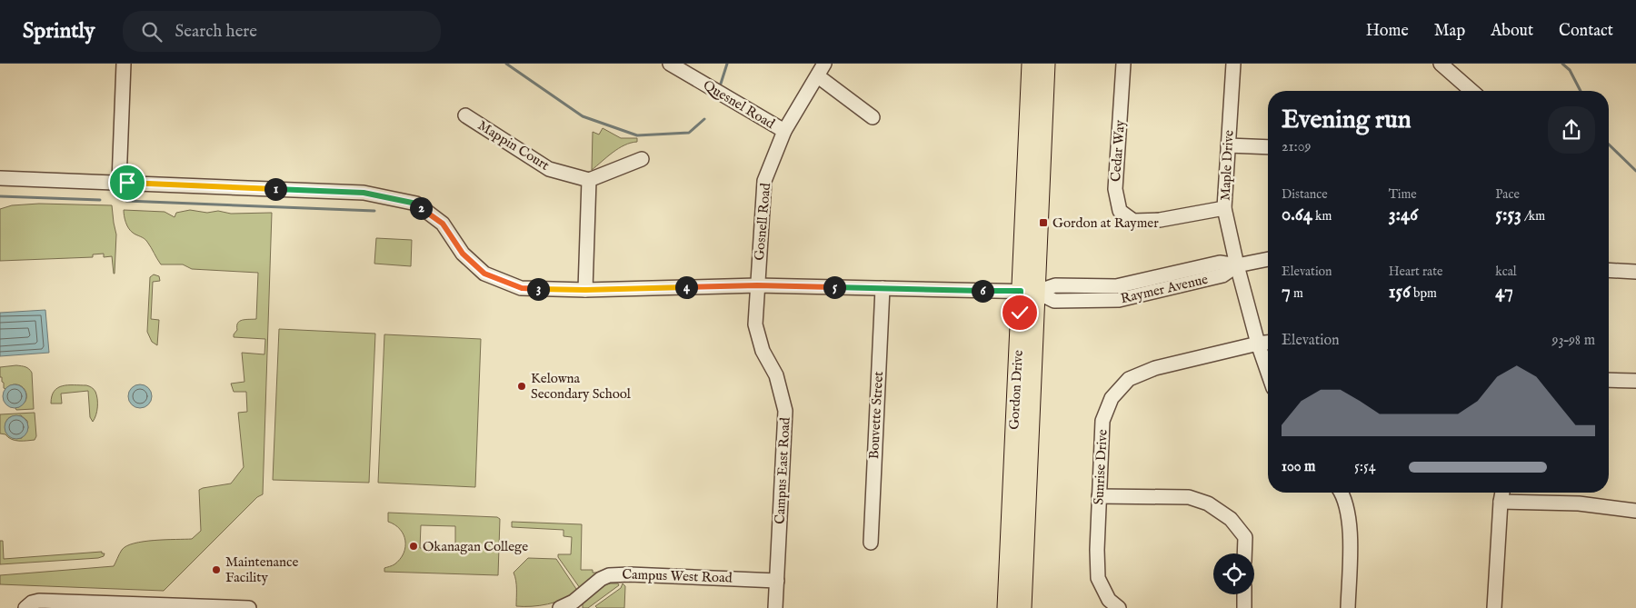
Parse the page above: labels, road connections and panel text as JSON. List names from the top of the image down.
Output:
{
  "streets": {
    "main road": ["Gordon Drive"],
    "street": [
      "Quesnel Road",
      "Mappin Court",
      "Cedar Way",
      "Maple Drive",
      "Gosnell Road",
      "Raymer Avenue",
      "Bouvette Street",
      "Sunrise Drive",
      "Campus East Road",
      "Campus West Road"
    ]
  },
  "crossings": [
    ["Quesnel Road", "Gosnell Road"],
    ["Cedar Way", "Maple Drive"],
    ["Maple Drive", "Raymer Avenue"],
    ["Gosnell Road", "Raymer Avenue"],
    ["Gosnell Road", "Campus East Road"],
    ["Raymer Avenue", "Gordon Drive"],
    ["Raymer Avenue", "Bouvette Street"],
    ["Raymer Avenue", "Campus East Road"],
    ["Campus East Road", "Campus West Road"]
  ],
  "places": {
    "transit": ["Gordon at Raymer"],
    "other": ["Kelowna Secondary School", "Okanagan College", "Maintenance Facility"]
  },
  "page": {
    "header": "Sprintly",
    "search": "Search here",
    "nav": [
      "Home",
      "Map",
      "About",
      "Contact"
    ],
    "heading": ["Evening run", "21:09"],
    "stats": [
      ["Distance", "0.64 km"],
      ["Time", "3:46"],
      ["Pace", "5:53 /km"],
      ["Elevation", "7 m"],
      ["Heart rate", "156 bpm"],
      ["kcal", "47"]
    ],
    "pins": [
      "1",
      "2",
      "4",
      "5",
      "3",
      "6"
    ],
    "chart": ["Elevation", "93–98 m"],
    "list": [
      {
        "name": "100 m",
        "note": "5:54"
      }
    ]
  }
}
